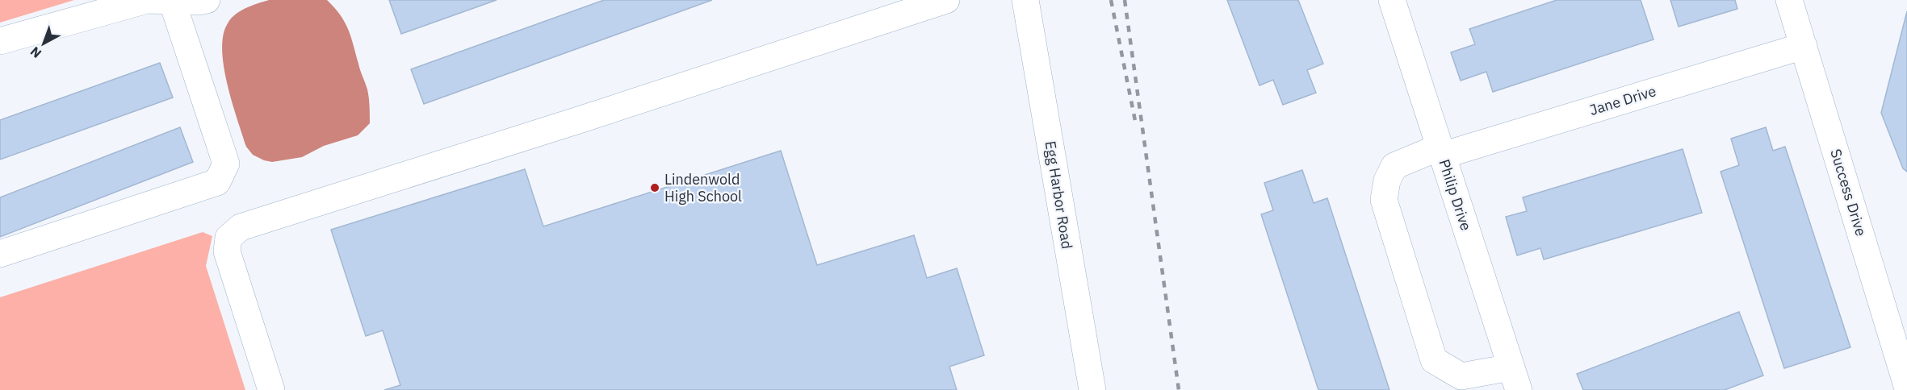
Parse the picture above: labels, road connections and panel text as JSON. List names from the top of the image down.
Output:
{
  "streets": {
    "street": [
      "Jane Drive",
      "Success Drive",
      "Egg Harbor Road",
      "Philip Drive"
    ]
  },
  "crossings": [
    ["Jane Drive", "Success Drive"],
    ["Jane Drive", "Philip Drive"]
  ],
  "places": ["Lindenwold High School"],
  "north": "bottom left"
}
